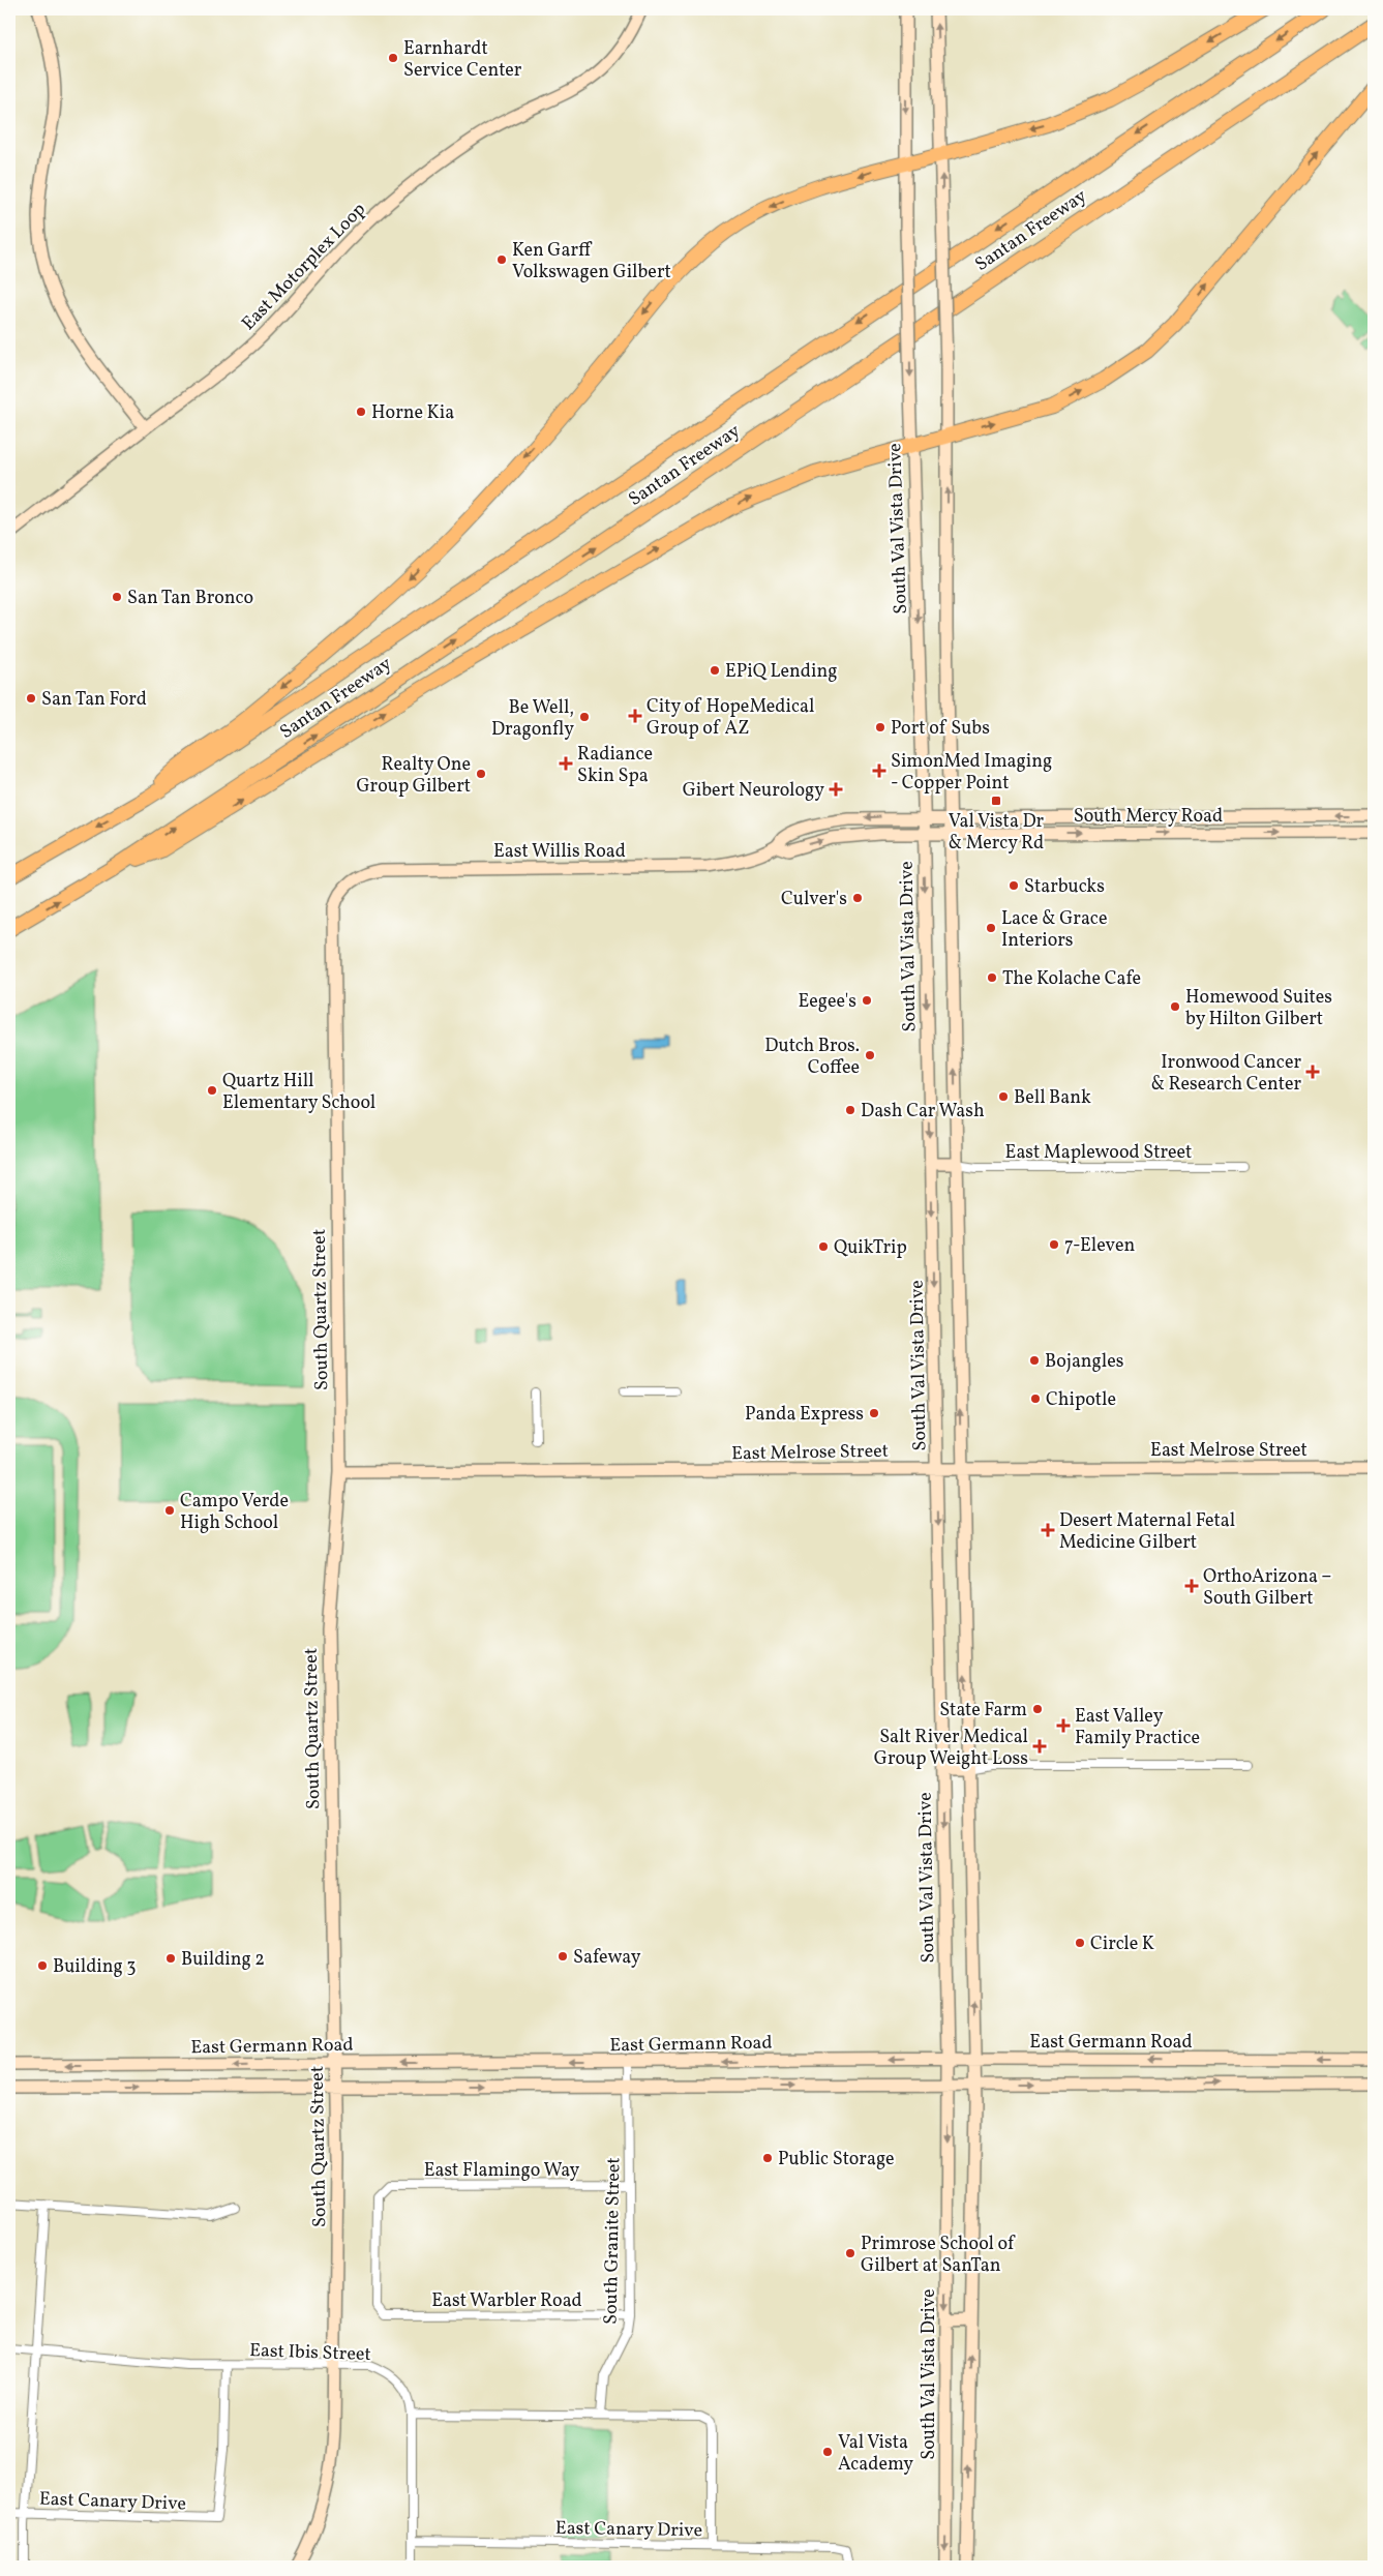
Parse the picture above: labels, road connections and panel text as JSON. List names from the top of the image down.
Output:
{
  "streets": {
    "highway": ["Santan Freeway"],
    "main road": [
      "East Motorplex Loop",
      "South Val Vista Drive",
      "South Mercy Road",
      "East Willis Road",
      "South Quartz Street",
      "East Melrose Street",
      "East Germann Road"
    ],
    "street": [
      "East Maplewood Street",
      "East Flamingo Way",
      "South Granite Street",
      "East Warbler Road",
      "East Ibis Street",
      "East Canary Drive"
    ]
  },
  "crossings": [
    ["South Val Vista Drive", "South Mercy Road"],
    ["South Val Vista Drive", "East Willis Road"],
    ["South Val Vista Drive", "East Melrose Street"],
    ["South Val Vista Drive", "East Germann Road"],
    ["South Mercy Road", "East Willis Road"],
    ["East Willis Road", "South Quartz Street"],
    ["South Quartz Street", "East Melrose Street"],
    ["South Quartz Street", "East Germann Road"],
    ["South Quartz Street", "East Ibis Street"],
    ["East Germann Road", "South Granite Street"],
    ["East Flamingo Way", "South Granite Street"],
    ["East Flamingo Way", "East Warbler Road"],
    ["South Granite Street", "East Warbler Road"],
    ["East Ibis Street", "East Canary Drive"]
  ],
  "places": {
    "other": [
      "Earnhardt Service Center",
      "Ken Garff Volkswagen Gilbert",
      "Horne Kia",
      "San Tan Bronco",
      "EPiQ Lending",
      "San Tan Ford",
      "Be Well, Dragonfly",
      "Port of Subs",
      "Realty One Group Gilbert",
      "Starbucks",
      "Culver's",
      "Lace & Grace Interiors",
      "The Kolache Cafe",
      "Eegee's",
      "Homewood Suites by Hilton Gilbert",
      "Dutch Bros. Coffee",
      "Quartz Hill Elementary School",
      "Bell Bank",
      "Dash Car Wash",
      "7-Eleven",
      "QuikTrip",
      "Bojangles",
      "Chipotle",
      "Panda Express",
      "Campo Verde High School",
      "State Farm",
      "Circle K",
      "Safeway",
      "Building 2",
      "Building 3",
      "Public Storage",
      "Primrose School of Gilbert at SanTan",
      "Val Vista Academy"
    ],
    "health": [
      "City of HopeMedical Group of AZ",
      "Radiance Skin Spa",
      "SimonMed Imaging - Copper Point",
      "Gibert Neurology",
      "Ironwood Cancer & Research Center",
      "Desert Maternal Fetal Medicine Gilbert",
      "OrthoArizona – South Gilbert",
      "East Valley Family Practice",
      "Salt River Medical Group Weight Loss"
    ],
    "transit": ["Val Vista Dr & Mercy Rd"]
  }
}
